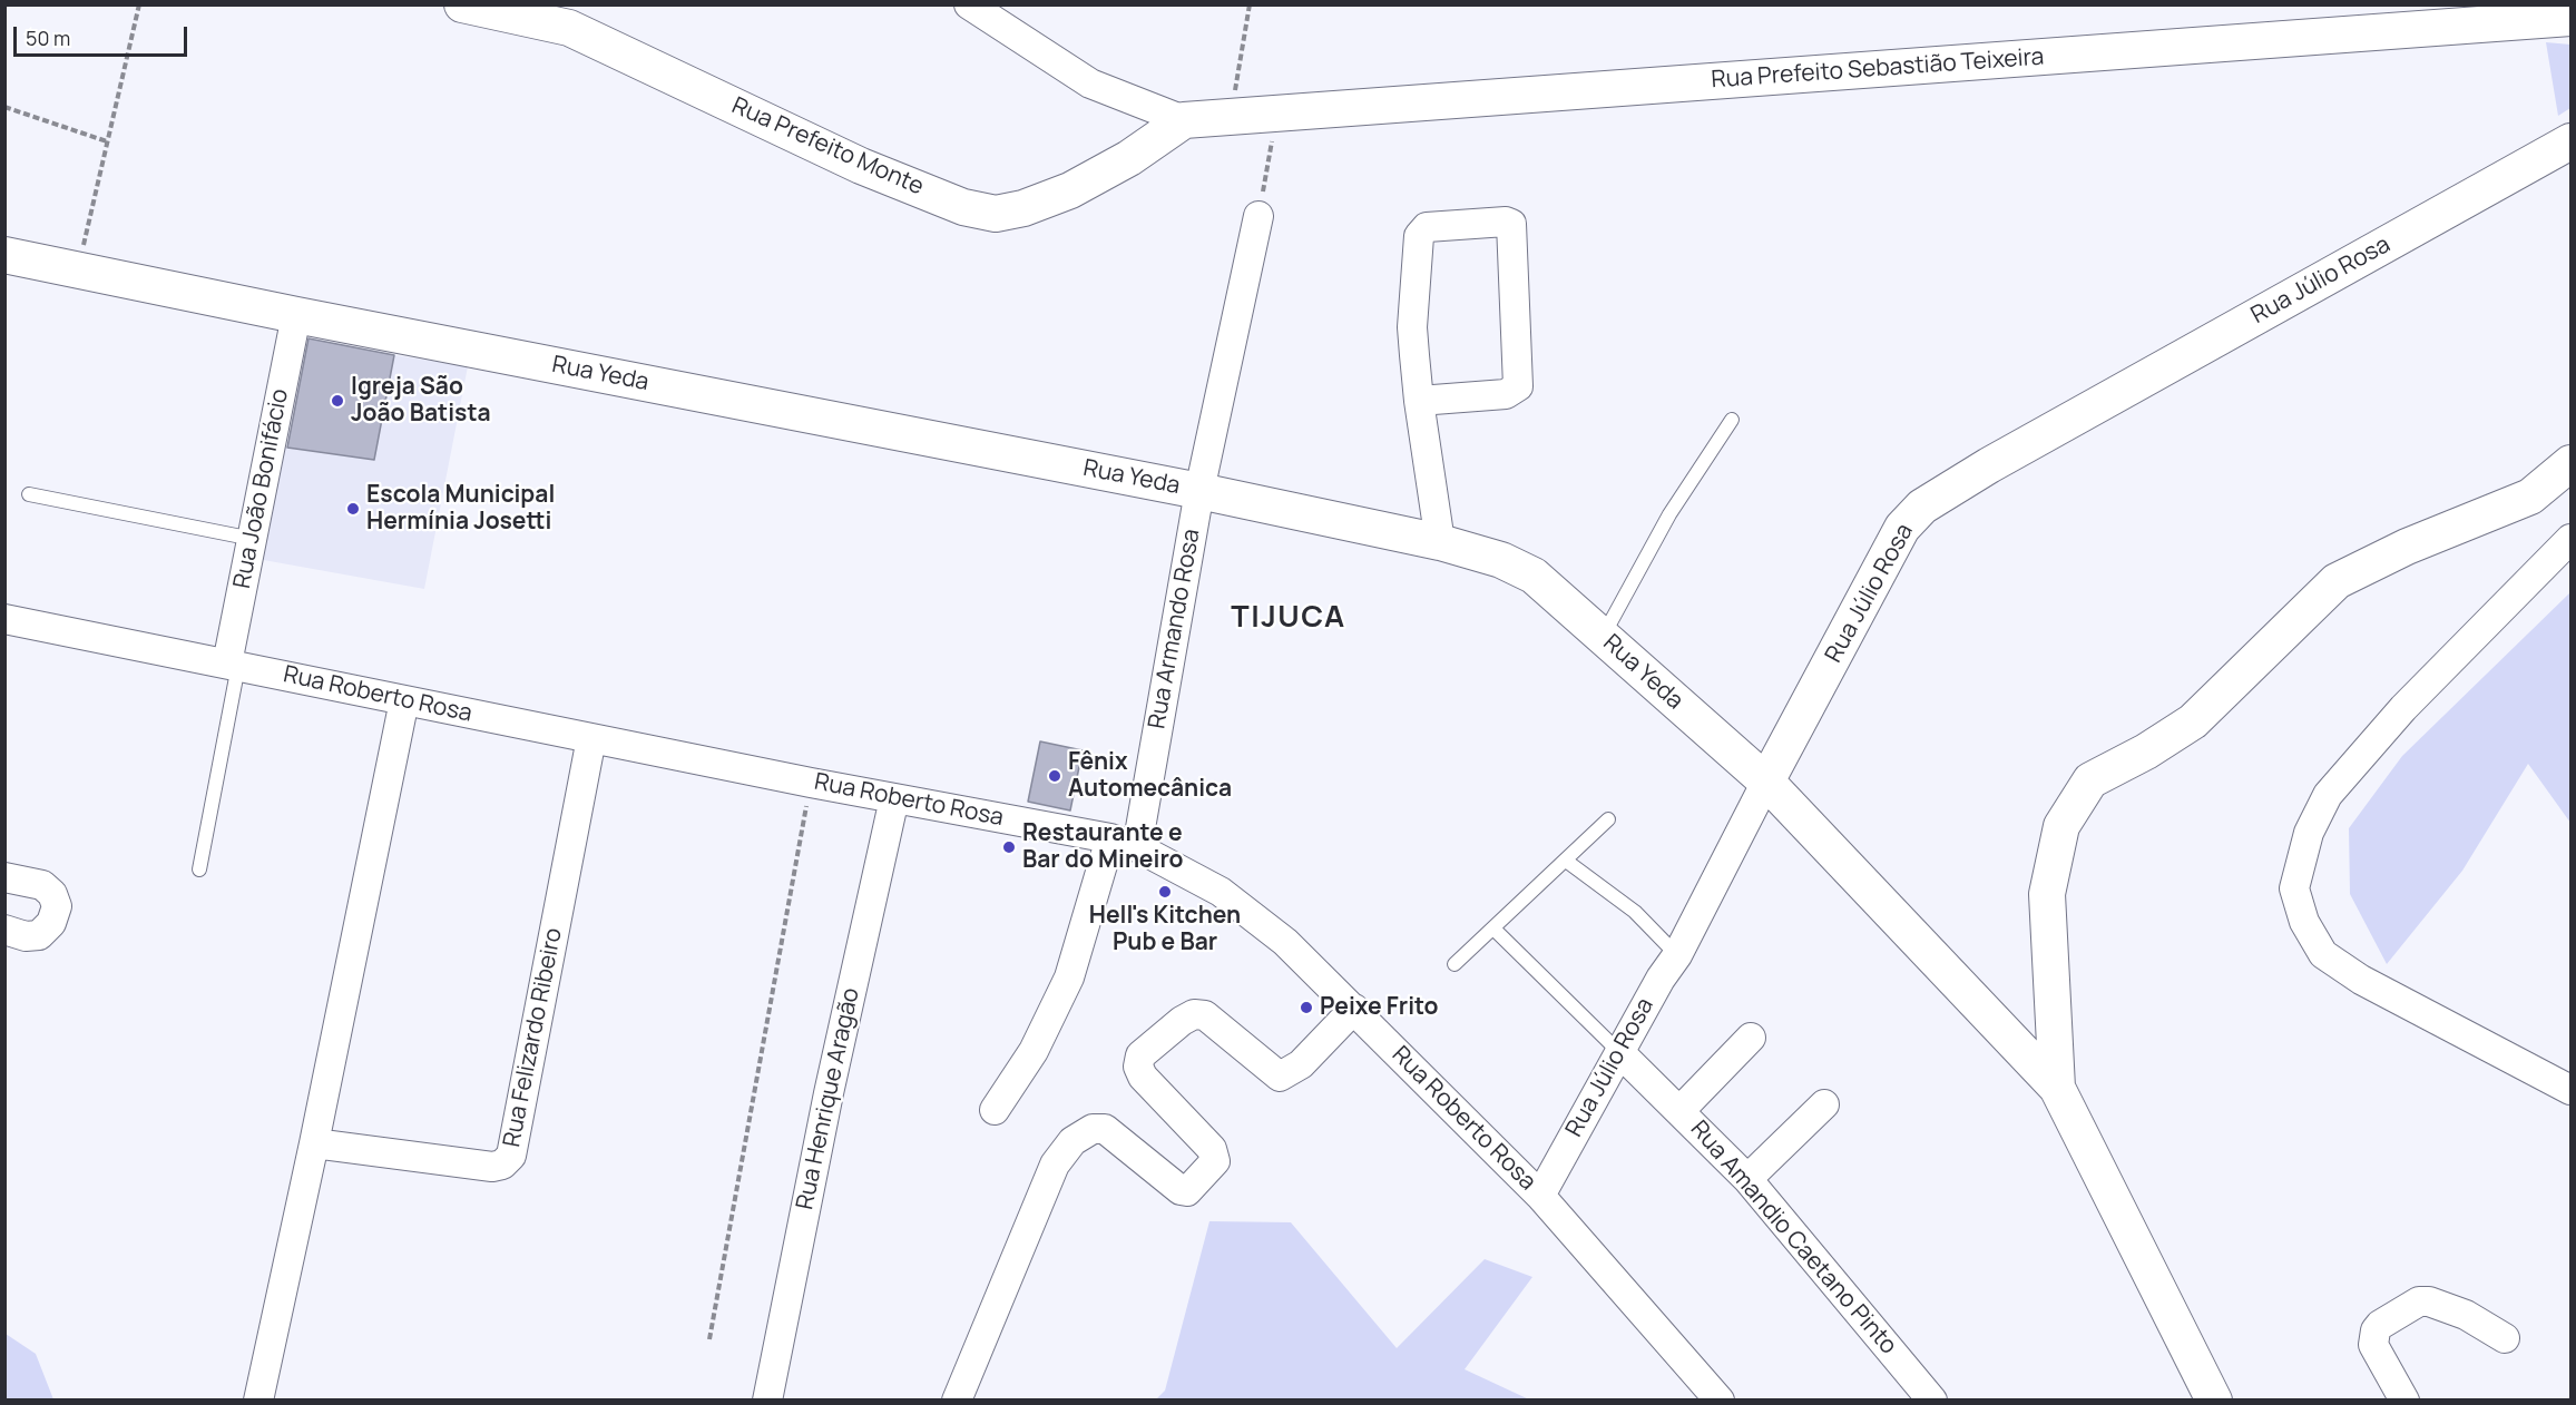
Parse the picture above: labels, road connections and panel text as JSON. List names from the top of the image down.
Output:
{
  "streets": {
    "street": [
      "Rua Prefeito Sebastião Teixeira",
      "Rua Prefeito Monte",
      "Rua Júlio Rosa",
      "Rua Yeda",
      "Rua João Bonifácio",
      "Rua Armando Rosa",
      "Rua Roberto Rosa",
      "Rua Felizardo Ribeiro",
      "Rua Henrique Aragão",
      "Rua Amandio Caetano Pinto"
    ]
  },
  "crossings": [
    ["Rua Prefeito Sebastião Teixeira", "Rua Prefeito Monte"],
    ["Rua Júlio Rosa", "Rua Yeda"],
    ["Rua Júlio Rosa", "Rua Roberto Rosa"],
    ["Rua Júlio Rosa", "Rua Amandio Caetano Pinto"],
    ["Rua Yeda", "Rua João Bonifácio"],
    ["Rua Yeda", "Rua Armando Rosa"],
    ["Rua João Bonifácio", "Rua Roberto Rosa"],
    ["Rua Armando Rosa", "Rua Roberto Rosa"],
    ["Rua Roberto Rosa", "Rua Felizardo Ribeiro"],
    ["Rua Roberto Rosa", "Rua Henrique Aragão"]
  ],
  "districts": ["TIJUCA"],
  "places": [
    "Igreja São João Batista",
    "Escola Municipal Hermínia Josetti",
    "Fênix Automecânica",
    "Restaurante e Bar do Mineiro",
    "Hell's Kitchen Pub e Bar",
    "Peixe Frito"
  ],
  "scale_bar": "50 m"
}
